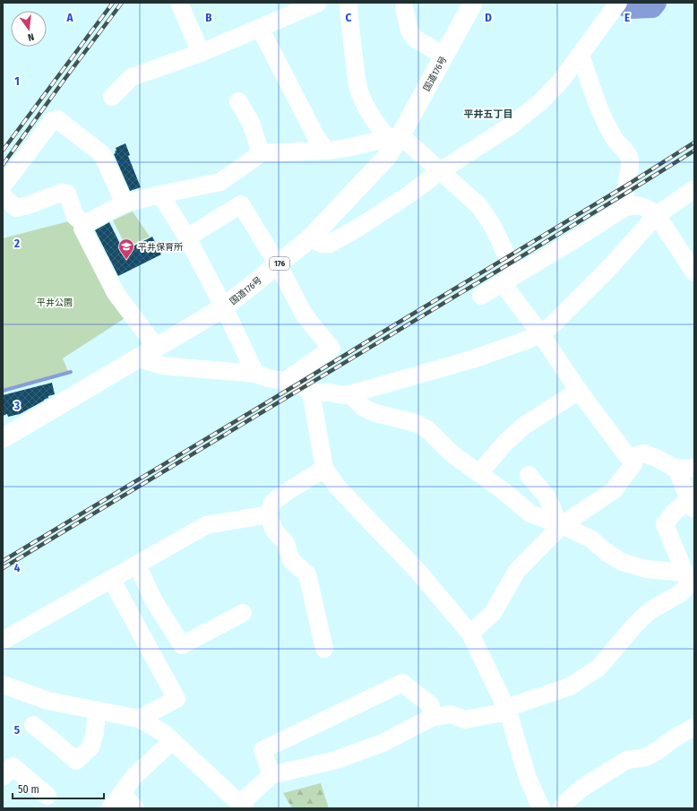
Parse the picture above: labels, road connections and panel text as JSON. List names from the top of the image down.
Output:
{
  "streets": {
    "highway": ["国道176号", "176"]
  },
  "districts": ["平井五丁目"],
  "parks": ["平井公園"],
  "places": {
    "school or university": ["平井保育所"]
  },
  "scale_bar": "50 m",
  "north": "bottom",
  "grid": {
    "columns": [
      "A",
      "B",
      "C",
      "D",
      "E"
    ],
    "rows": [
      "1",
      "2",
      "3",
      "4",
      "5"
    ]
  }
}
